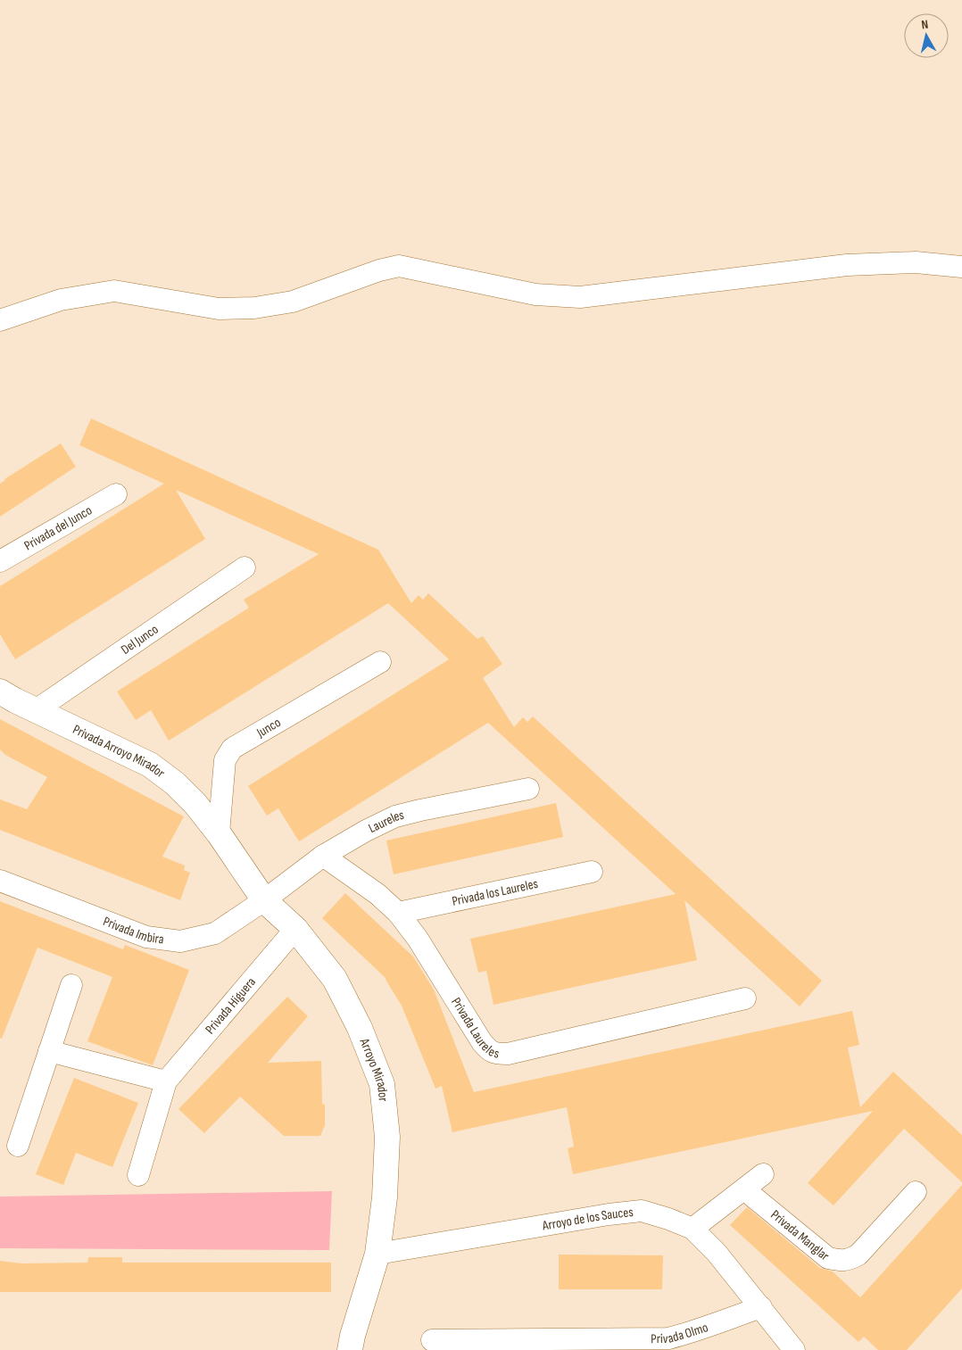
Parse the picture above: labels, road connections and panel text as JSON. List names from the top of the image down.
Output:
{
  "streets": {
    "street": [
      "Privada del Junco",
      "Del Junco",
      "Junco",
      "Privada Arroyo Mirador",
      "Laureles",
      "Privada los Laureles",
      "Privada Imbira",
      "Privada Higuera",
      "Privada Laureles",
      "Arroyo Mirador",
      "Arroyo de los Sauces",
      "Privada Manglar",
      "Privada Olmo"
    ]
  },
  "crossings": [
    ["Del Junco", "Privada Arroyo Mirador"],
    ["Junco", "Privada Arroyo Mirador"],
    ["Junco", "Arroyo Mirador"],
    ["Privada Arroyo Mirador", "Arroyo Mirador"],
    ["Laureles", "Privada Imbira"],
    ["Laureles", "Privada Laureles"],
    ["Laureles", "Arroyo Mirador"],
    ["Privada los Laureles", "Privada Laureles"],
    ["Privada Imbira", "Arroyo Mirador"],
    ["Privada Higuera", "Arroyo Mirador"],
    ["Arroyo Mirador", "Arroyo de los Sauces"],
    ["Arroyo de los Sauces", "Privada Olmo"]
  ],
  "north": "top"
}
